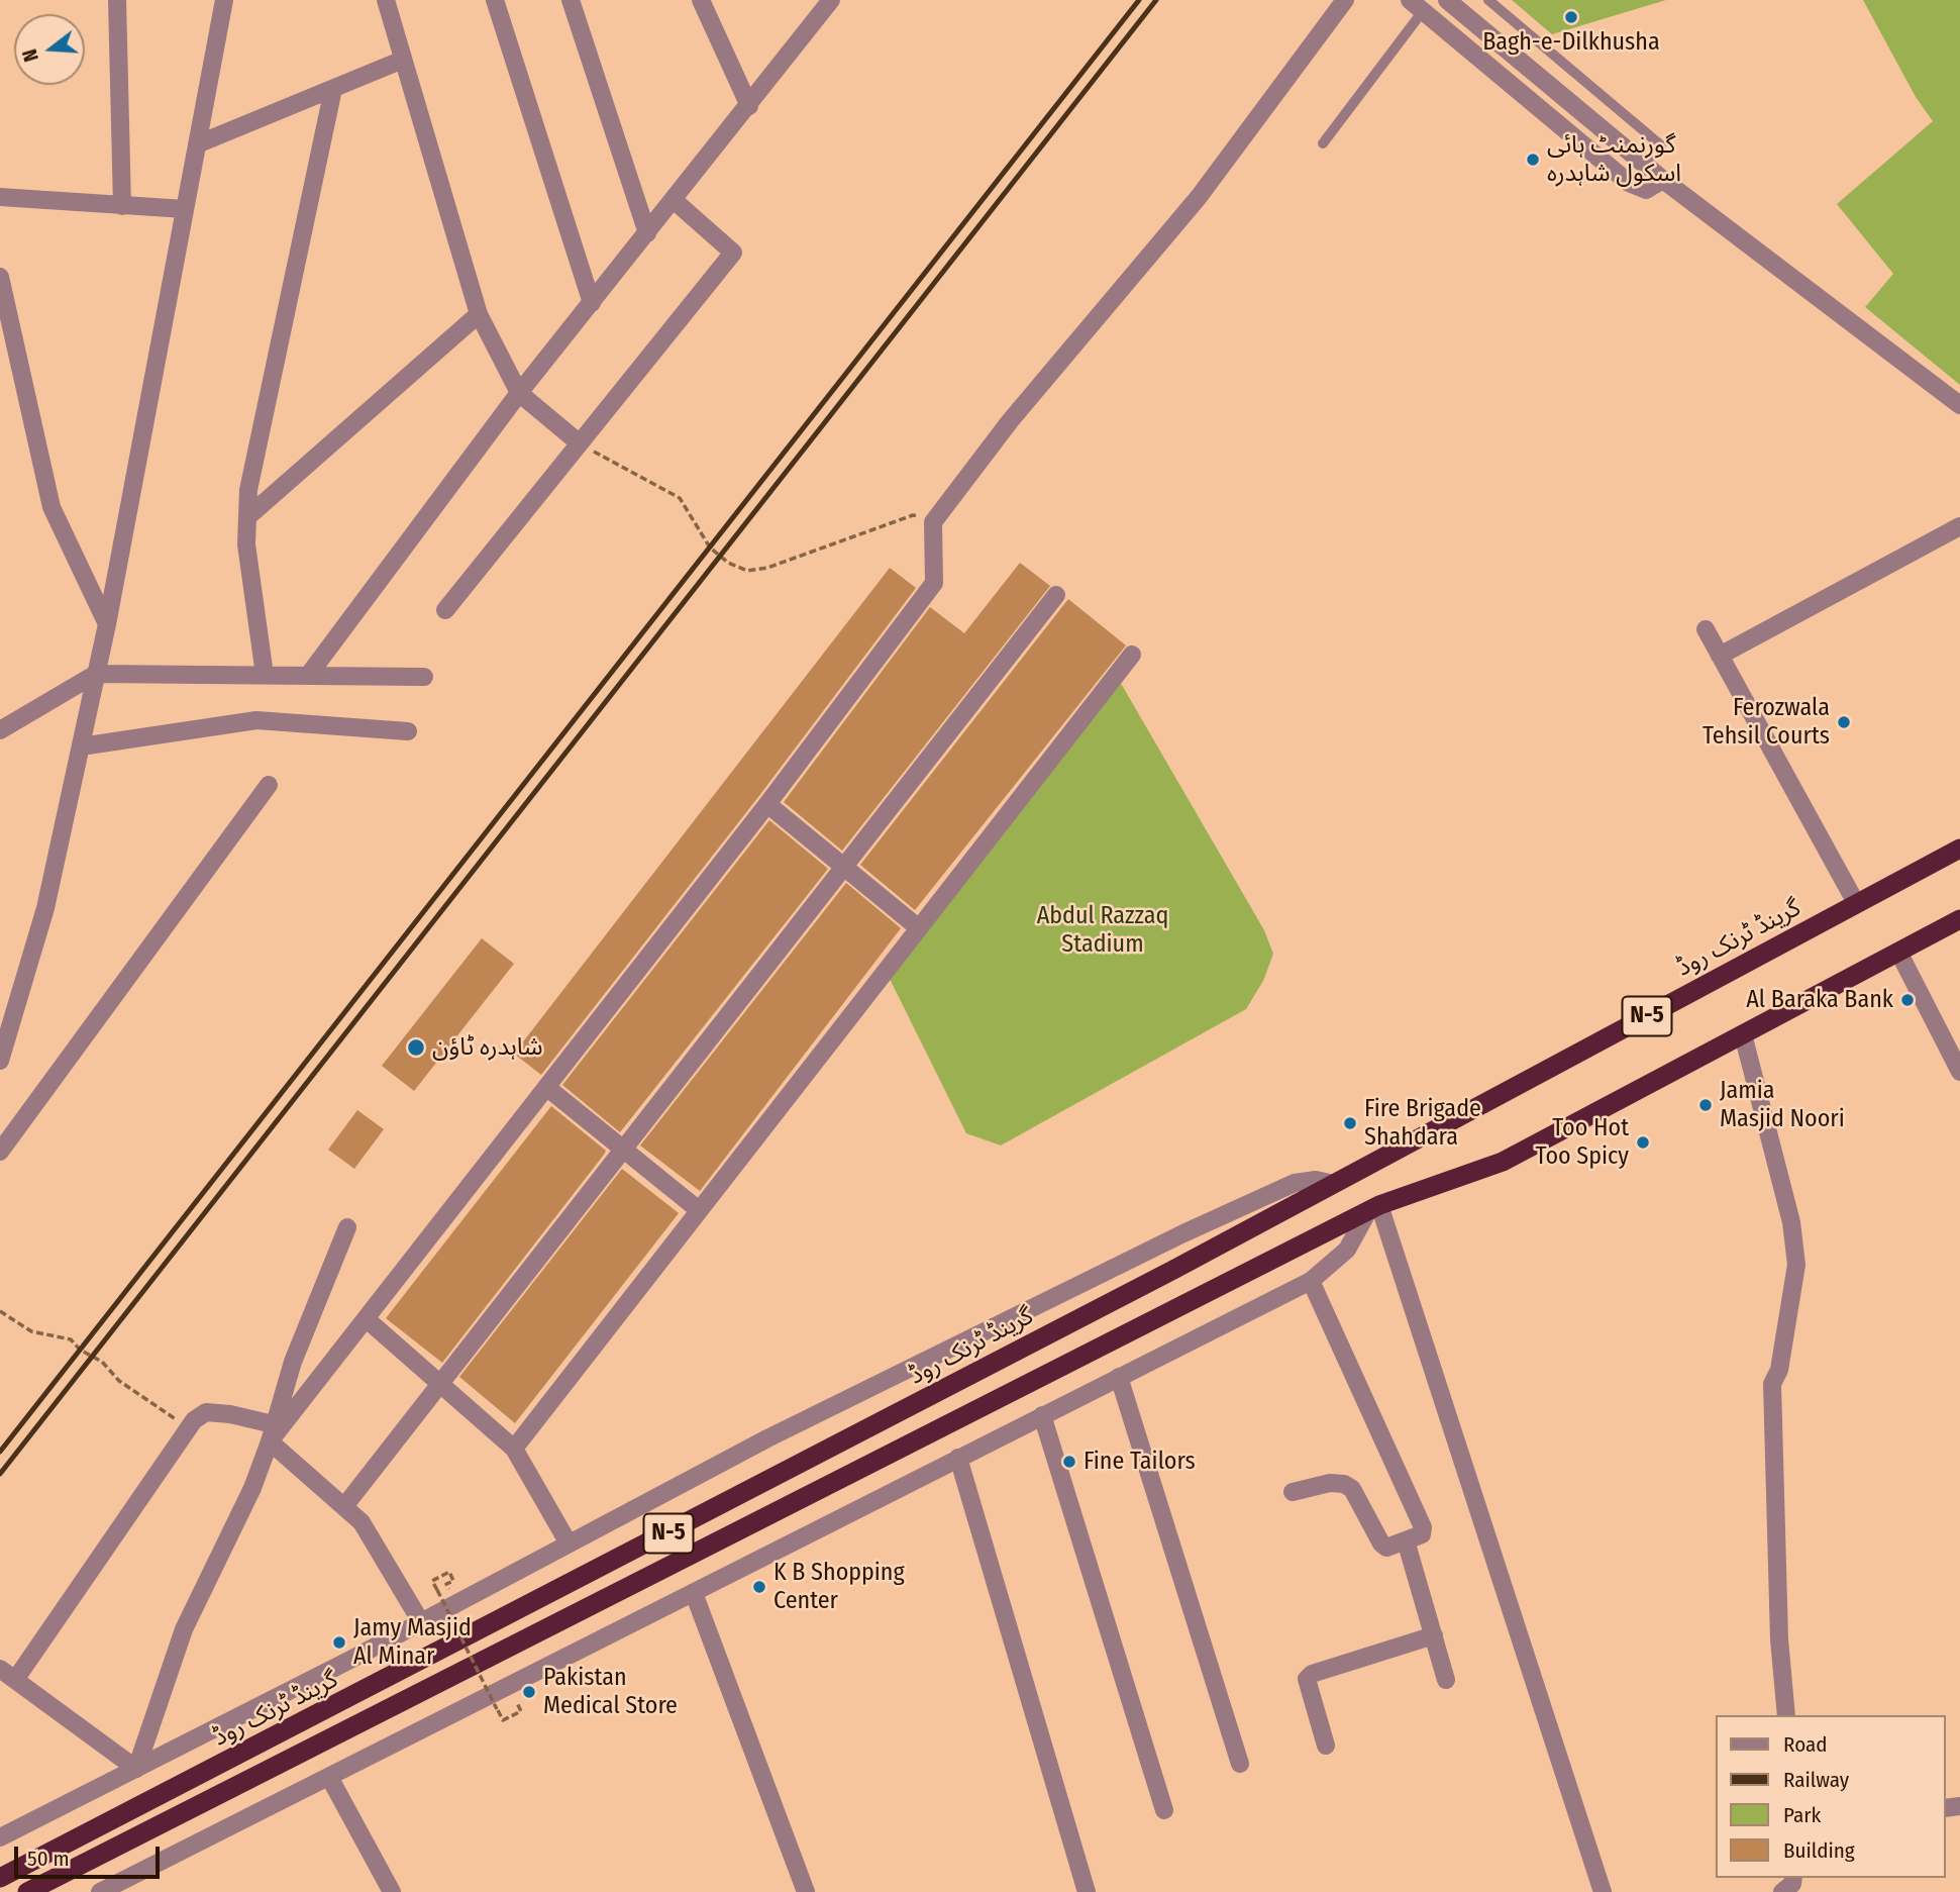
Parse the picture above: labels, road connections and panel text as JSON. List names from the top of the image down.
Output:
{
  "streets": {
    "highway": ["گرینڈ ٹرنک روڈ", "N-5"]
  },
  "parks": ["Abdul Razzaq Stadium"],
  "places": [
    "Bagh-e-Dilkhusha",
    "گورنمنٹ ہائی اسکول شاہدرہ",
    "Ferozwala Tehsil Courts",
    "Al Baraka Bank",
    "شاہدرہ ٹاؤن",
    "Jamia Masjid Noori",
    "Fire Brigade Shahdara",
    "Too Hot Too Spicy",
    "Fine Tailors",
    "K B Shopping Center",
    "Jamy Masjid Al Minar",
    "Pakistan Medical Store"
  ],
  "legend": [
    "Road",
    "Railway",
    "Park",
    "Building"
  ],
  "scale_bar": "50 m",
  "north": "left"
}
